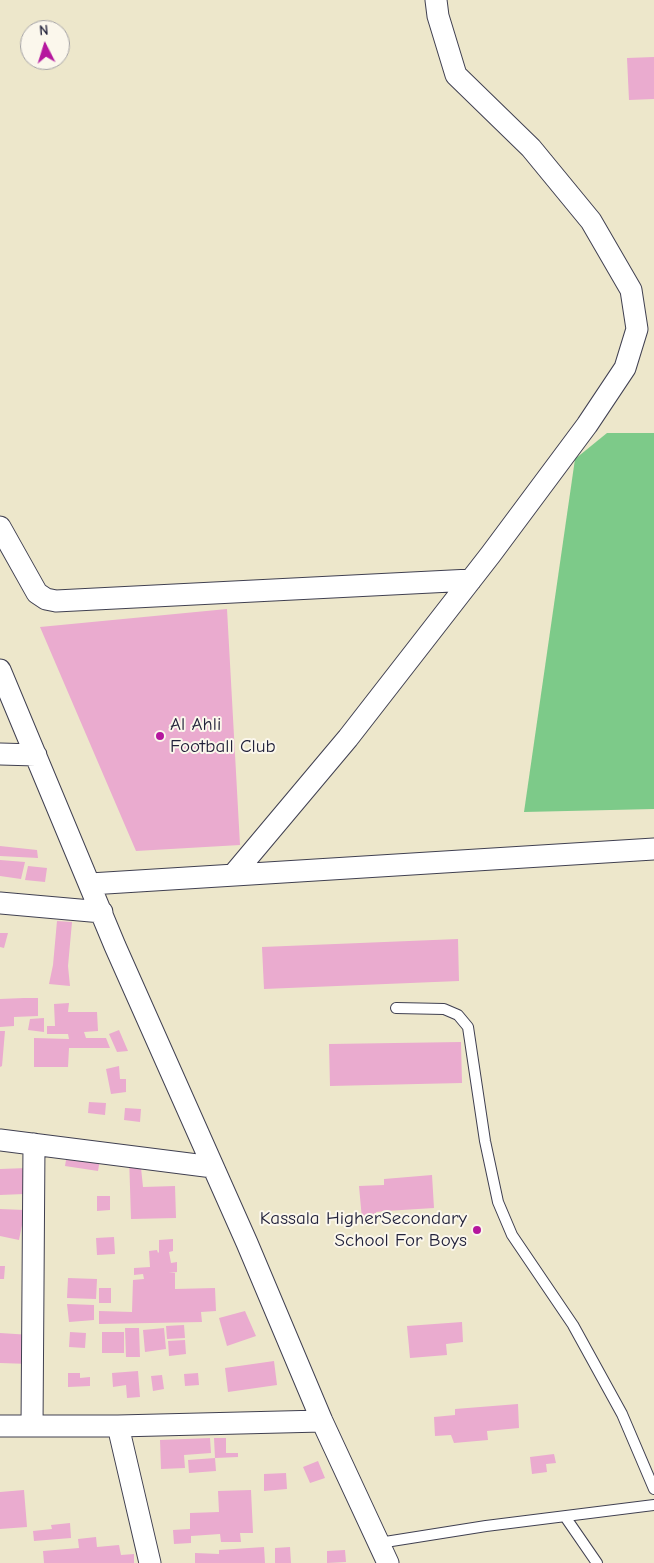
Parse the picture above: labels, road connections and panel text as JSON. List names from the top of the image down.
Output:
{
  "places": ["Al Ahli Football Club", "Kassala HigherSecondary School For Boys"],
  "north": "top"
}
